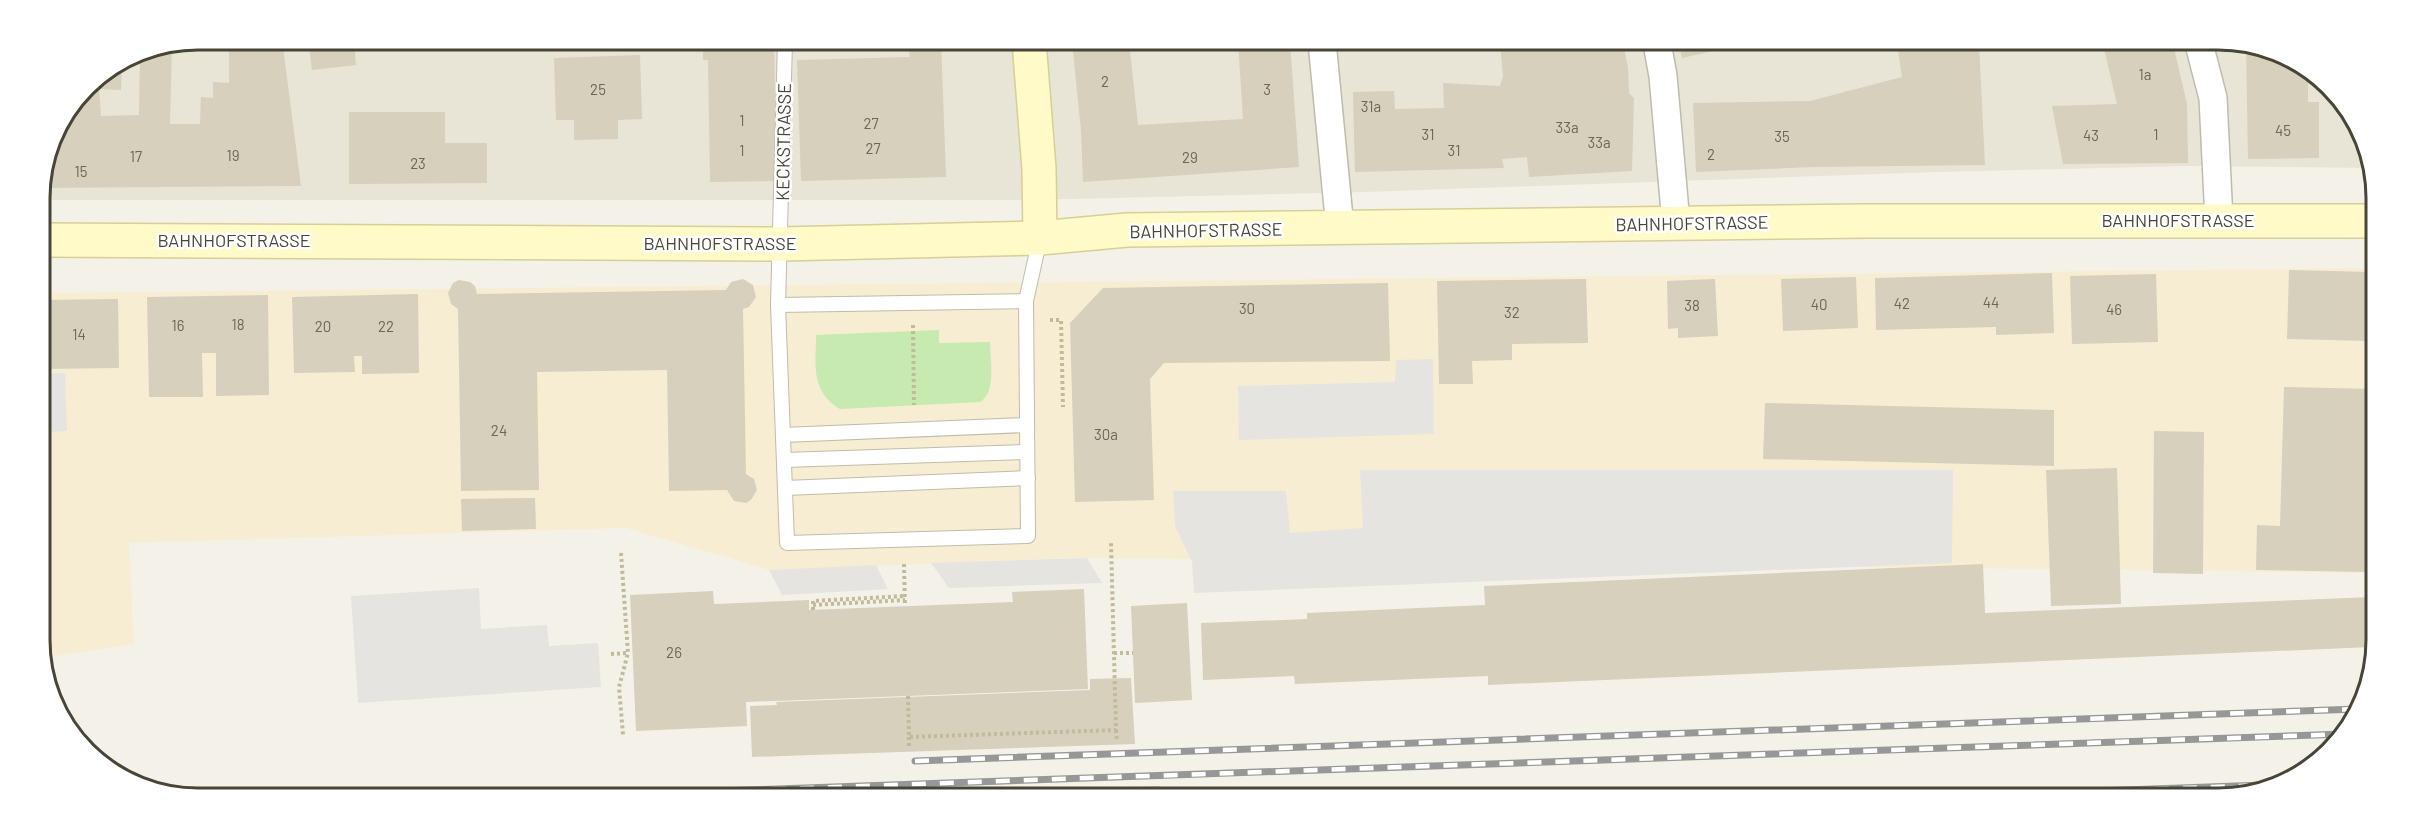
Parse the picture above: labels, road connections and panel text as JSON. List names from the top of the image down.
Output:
{
  "streets": {
    "main road": ["BAHNHOFSTRASSE"],
    "lane": ["KECKSTRASSE"]
  },
  "crossings": [
    ["KECKSTRASSE", "BAHNHOFSTRASSE"]
  ],
  "house_numbers": [
    "1a",
    "2",
    "25",
    "3",
    "31a",
    "1",
    "27",
    "33a",
    "45",
    "31",
    "1",
    "43",
    "35",
    "33a",
    "27",
    "1",
    "31",
    "2",
    "19",
    "17",
    "29",
    "23",
    "15",
    "44",
    "42",
    "40",
    "38",
    "30",
    "46",
    "32",
    "18",
    "16",
    "20",
    "22",
    "14",
    "24",
    "30a",
    "26"
  ]
}
